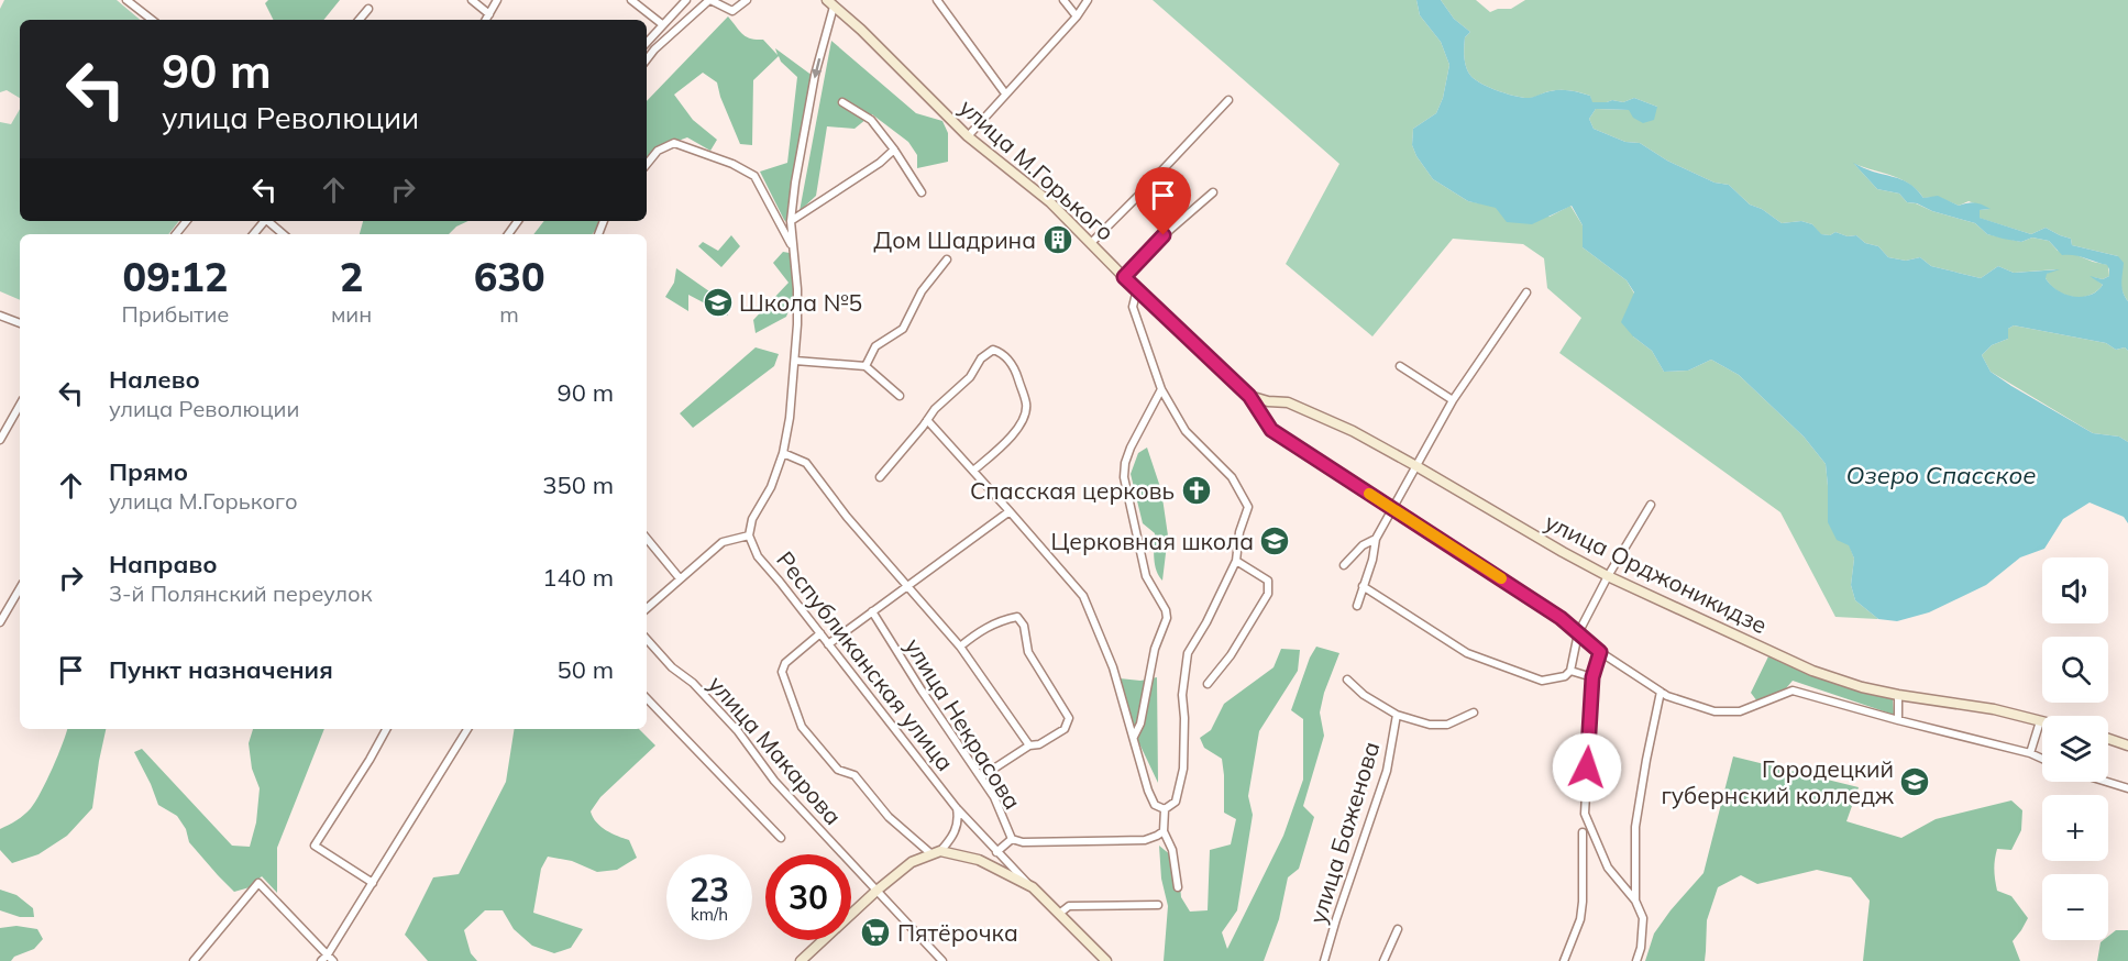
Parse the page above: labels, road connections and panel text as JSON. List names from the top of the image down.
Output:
{
  "streets": {
    "street": [
      "улица М.Горького",
      "улица Орджоникидзе",
      "Республиканская улица",
      "улица Некрасова",
      "улица Макарова",
      "улица Баженова"
    ]
  },
  "crossings": [
    ["улица М.Горького", "улица Орджоникидзе"],
    ["Республиканская улица", "улица Некрасова"]
  ],
  "water": ["Озеро Спасское"],
  "places": {
    "building": ["Дом Шадрина"],
    "school or university": ["Школа №5", "Церковная школа", "Городецкий губернский колледж"],
    "church": ["Спасская церковь"],
    "supermarket": ["Пятёрочка"]
  },
  "page": {
    "turn": ["90 m", "улица Революции"],
    "eta": [
      "09:12",
      "Прибытие",
      "2",
      "мин",
      "630",
      "m"
    ],
    "list": [
      {
        "name": "Налево",
        "note": "улица Революции",
        "value": "90 m"
      },
      {
        "name": "Прямо",
        "note": "улица М.Горького",
        "value": "350 m"
      },
      {
        "name": "Направо",
        "note": "3-й Полянский переулок",
        "value": "140 m"
      },
      {
        "name": "Пункт назначения",
        "value": "50 m"
      }
    ],
    "map_buttons": ["+", "−"],
    "speed": "23 km/h",
    "limit": "30"
  }
}
